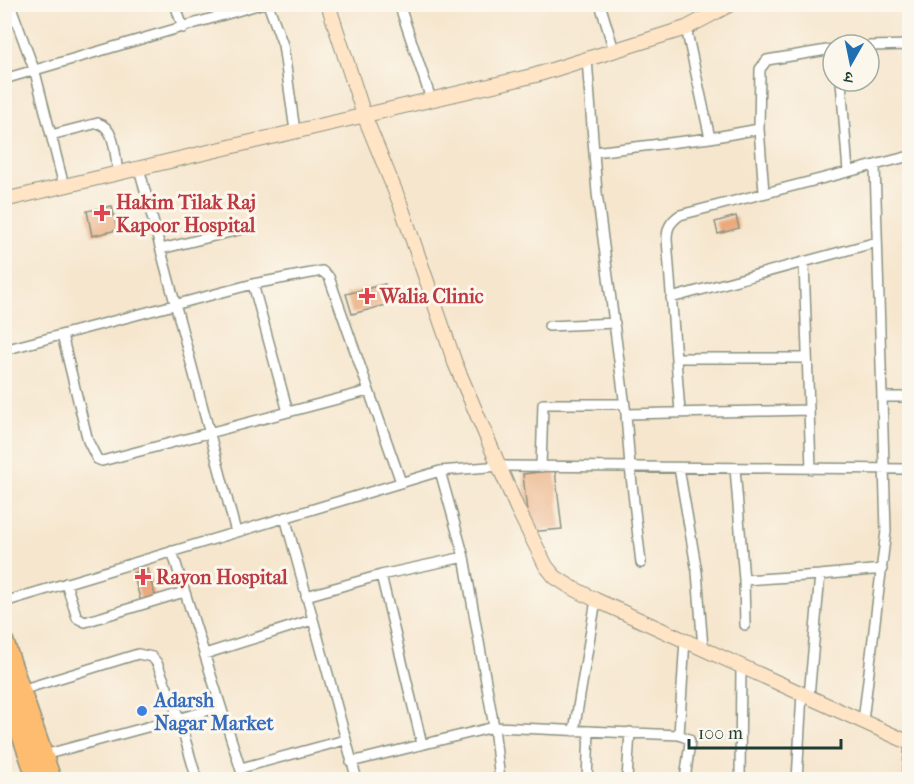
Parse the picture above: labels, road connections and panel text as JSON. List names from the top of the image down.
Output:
{
  "places": {
    "health": ["Hakim Tilak Raj Kapoor Hospital", "Walia Clinic", "Rayon Hospital"],
    "other": ["Adarsh Nagar Market"]
  },
  "scale_bar": "100 m",
  "north": "bottom"
}
